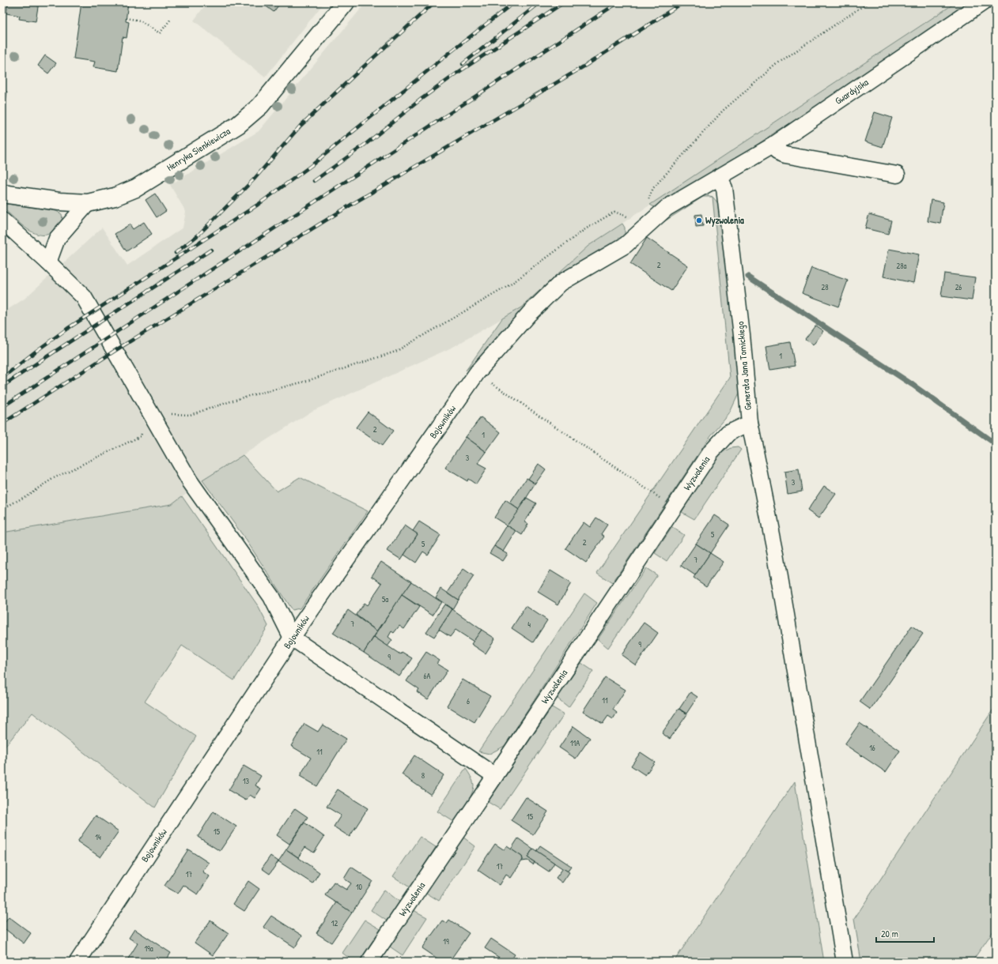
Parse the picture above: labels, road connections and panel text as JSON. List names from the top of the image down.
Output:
{
  "streets": {
    "street": [
      "Gwardyjska",
      "Henryka Sienkiewicza",
      "Generała Jana Tomickiego",
      "Bojowników",
      "Wyzwolenia"
    ]
  },
  "crossings": [
    ["Gwardyjska", "Generała Jana Tomickiego"],
    ["Gwardyjska", "Bojowników"],
    ["Generała Jana Tomickiego", "Wyzwolenia"]
  ],
  "places": ["Wyzwolenia"],
  "house_numbers": [
    "2",
    "28a",
    "28",
    "26",
    "1",
    "2",
    "1",
    "3",
    "3",
    "5",
    "2",
    "5",
    "7",
    "5a",
    "7",
    "4",
    "9",
    "9",
    "6A",
    "11",
    "6",
    "11A",
    "16",
    "11",
    "8",
    "13",
    "15",
    "15",
    "14",
    "17",
    "17",
    "10",
    "12",
    "19",
    "19a"
  ],
  "scale_bar": "20 m"
}
